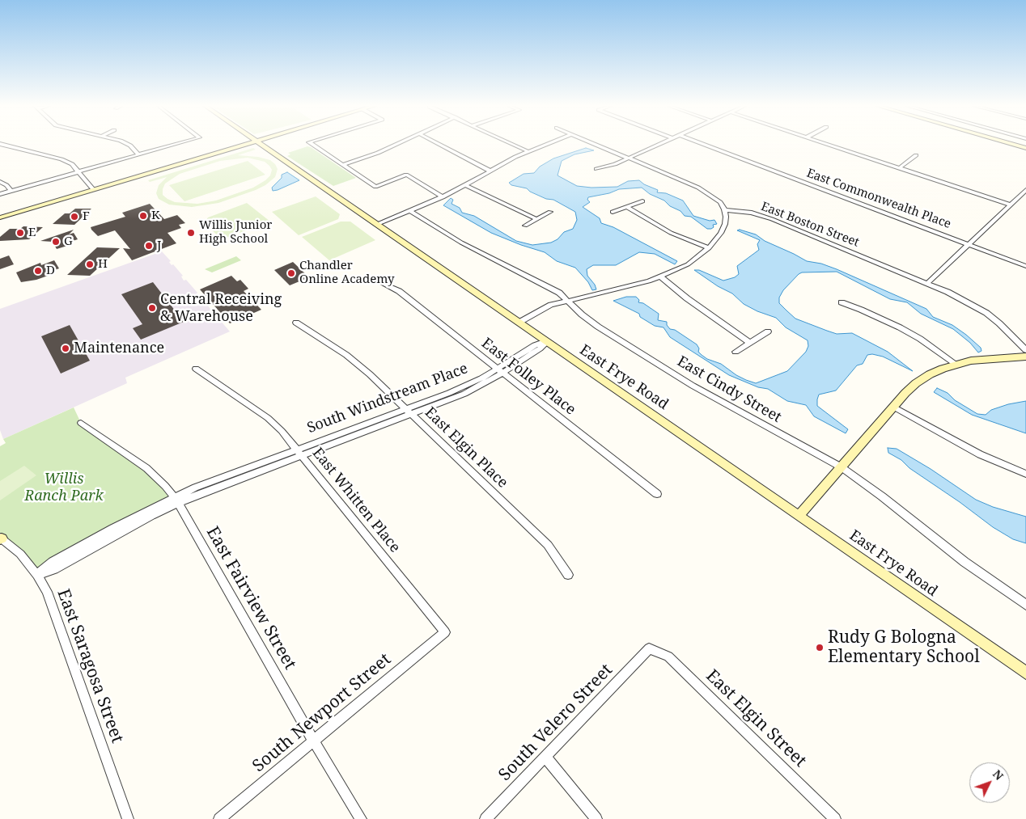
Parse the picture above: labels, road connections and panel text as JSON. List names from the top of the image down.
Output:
{
  "streets": {
    "street": [
      "East Commonwealth Place",
      "East Boston Street",
      "East Folley Place",
      "East Frye Road",
      "East Cindy Street",
      "South Windstream Place",
      "East Elgin Place",
      "East Whitten Place",
      "East Fairview Street",
      "East Saragosa Street",
      "South Newport Street",
      "East Elgin Street",
      "South Velero Street"
    ]
  },
  "crossings": [
    ["East Folley Place", "South Windstream Place"],
    ["East Frye Road", "South Windstream Place"],
    ["South Windstream Place", "East Elgin Place"],
    ["South Windstream Place", "East Whitten Place"],
    ["South Windstream Place", "East Fairview Street"],
    ["South Windstream Place", "East Saragosa Street"],
    ["East Whitten Place", "South Newport Street"],
    ["East Fairview Street", "South Newport Street"],
    ["East Elgin Street", "South Velero Street"]
  ],
  "parks": ["Willis Ranch Park"],
  "places": [
    "K",
    "F",
    "E",
    "Willis Junior High School",
    "G",
    "J",
    "H",
    "D",
    "Chandler Online Academy",
    "Central Receiving & Warehouse",
    "Maintenance",
    "Rudy G Bologna Elementary School"
  ],
  "north": "top right"
}
